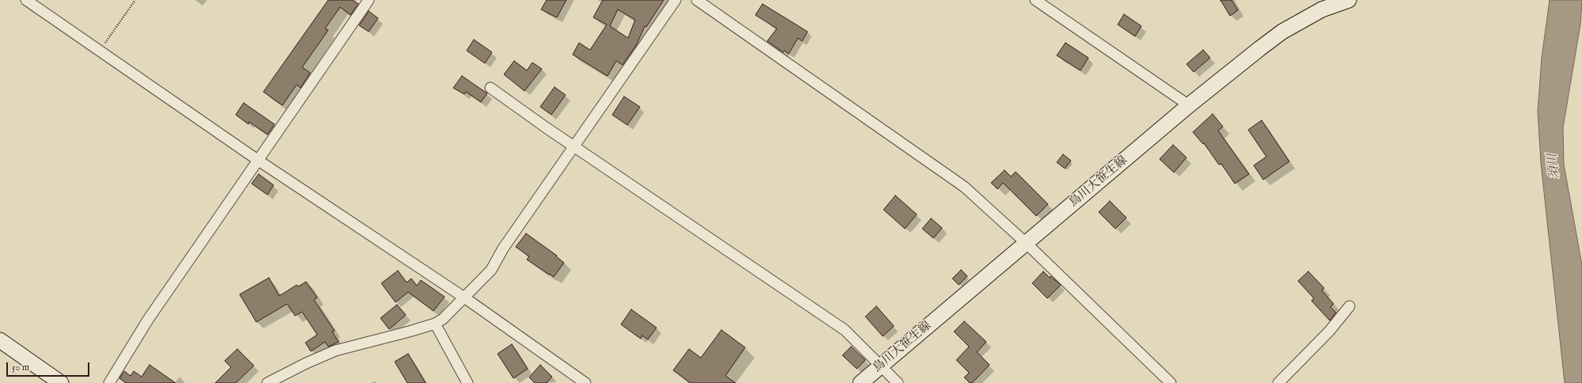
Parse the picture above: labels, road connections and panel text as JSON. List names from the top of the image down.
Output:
{
  "streets": {
    "street": ["鳥川大笹生線"]
  },
  "water": ["須川"],
  "scale_bar": "50 m"
}
